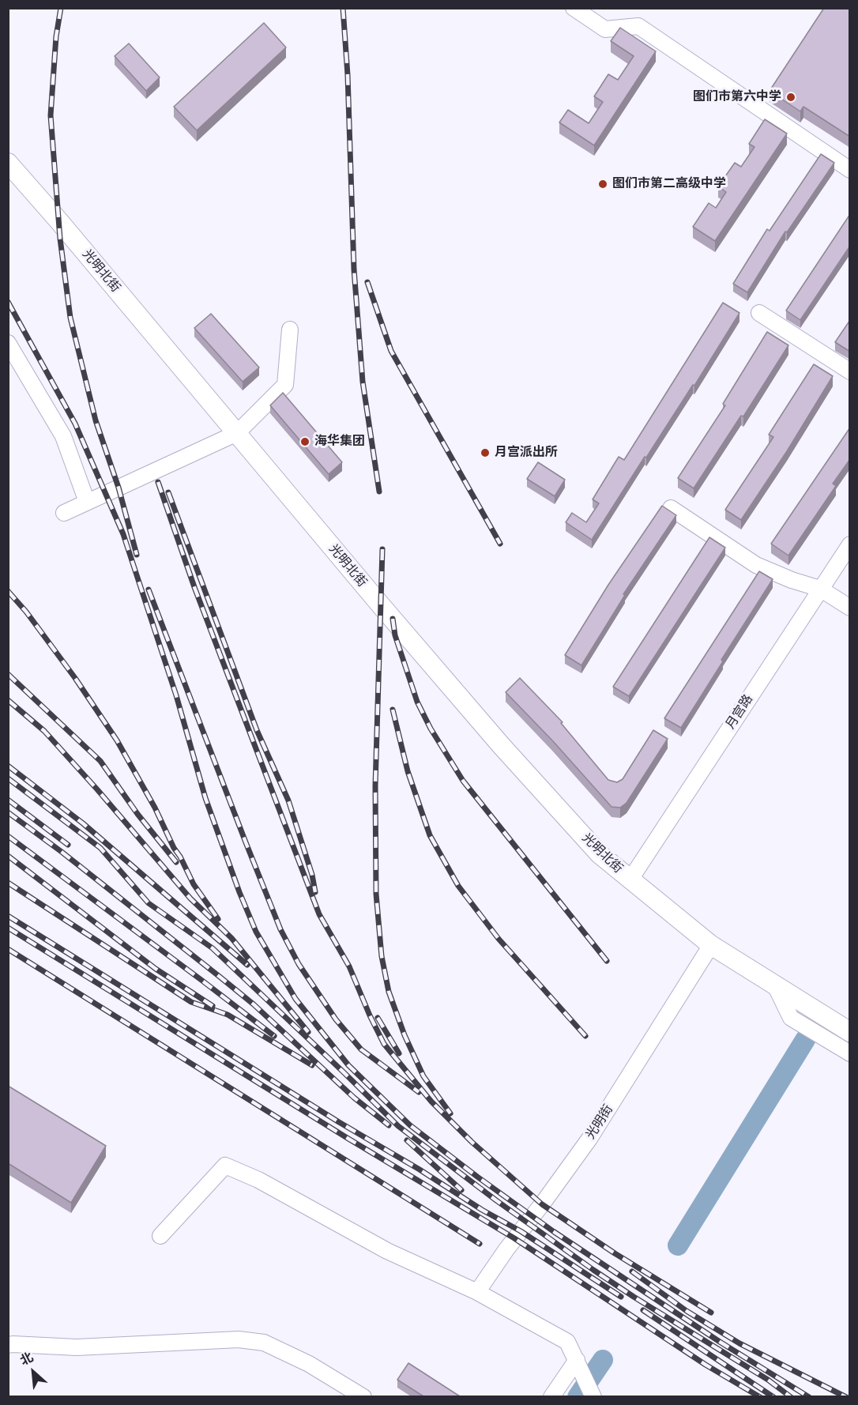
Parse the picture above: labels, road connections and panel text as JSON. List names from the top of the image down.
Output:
{
  "streets": {
    "main road": ["光明北街"],
    "street": ["月宫路", "光明街"]
  },
  "crossings": [
    ["光明北街", "月宫路"],
    ["光明北街", "光明街"]
  ],
  "places": [
    "图们市第六中学",
    "图们市第二高级中学",
    "海华集团",
    "月宫派出所"
  ],
  "north": "top left"
}
